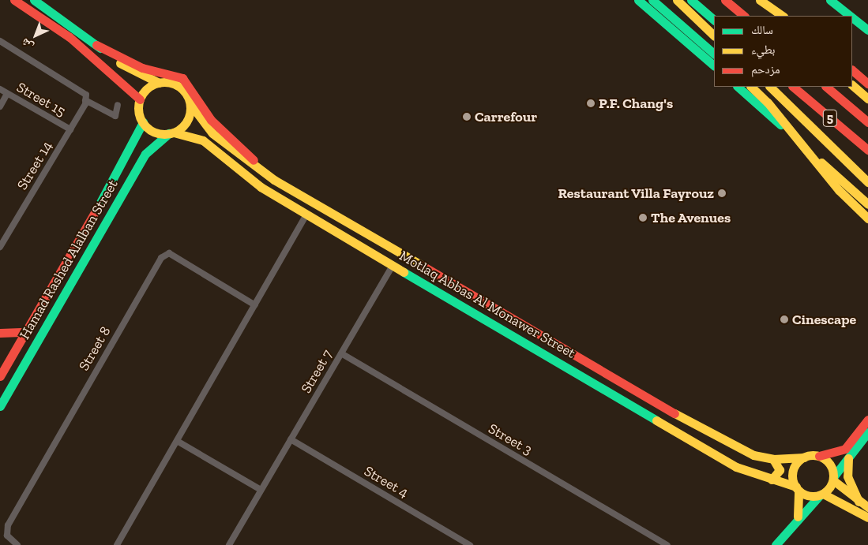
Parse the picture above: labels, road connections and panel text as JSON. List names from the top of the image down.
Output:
{
  "streets": {
    "main road": ["5", "Hamad Rashed Alalban Street", "Motlaq Abbas Al Monawer Street"],
    "street": [
      "Street 15",
      "Street 14",
      "Street 8",
      "Street 7",
      "Street 3",
      "Street 4"
    ]
  },
  "crossings": [
    ["Street 15", "Street 14"],
    ["Hamad Rashed Alalban Street", "Motlaq Abbas Al Monawer Street"],
    ["Motlaq Abbas Al Monawer Street", "Street 7"],
    ["Street 7", "Street 3"],
    ["Street 7", "Street 4"]
  ],
  "places": [
    "P.F. Chang's",
    "Carrefour",
    "Restaurant Villa Fayrouz",
    "The Avenues",
    "Cinescape"
  ],
  "legend": ["سالك", "بطيء", "مزدحم"],
  "north": "bottom left"
}
